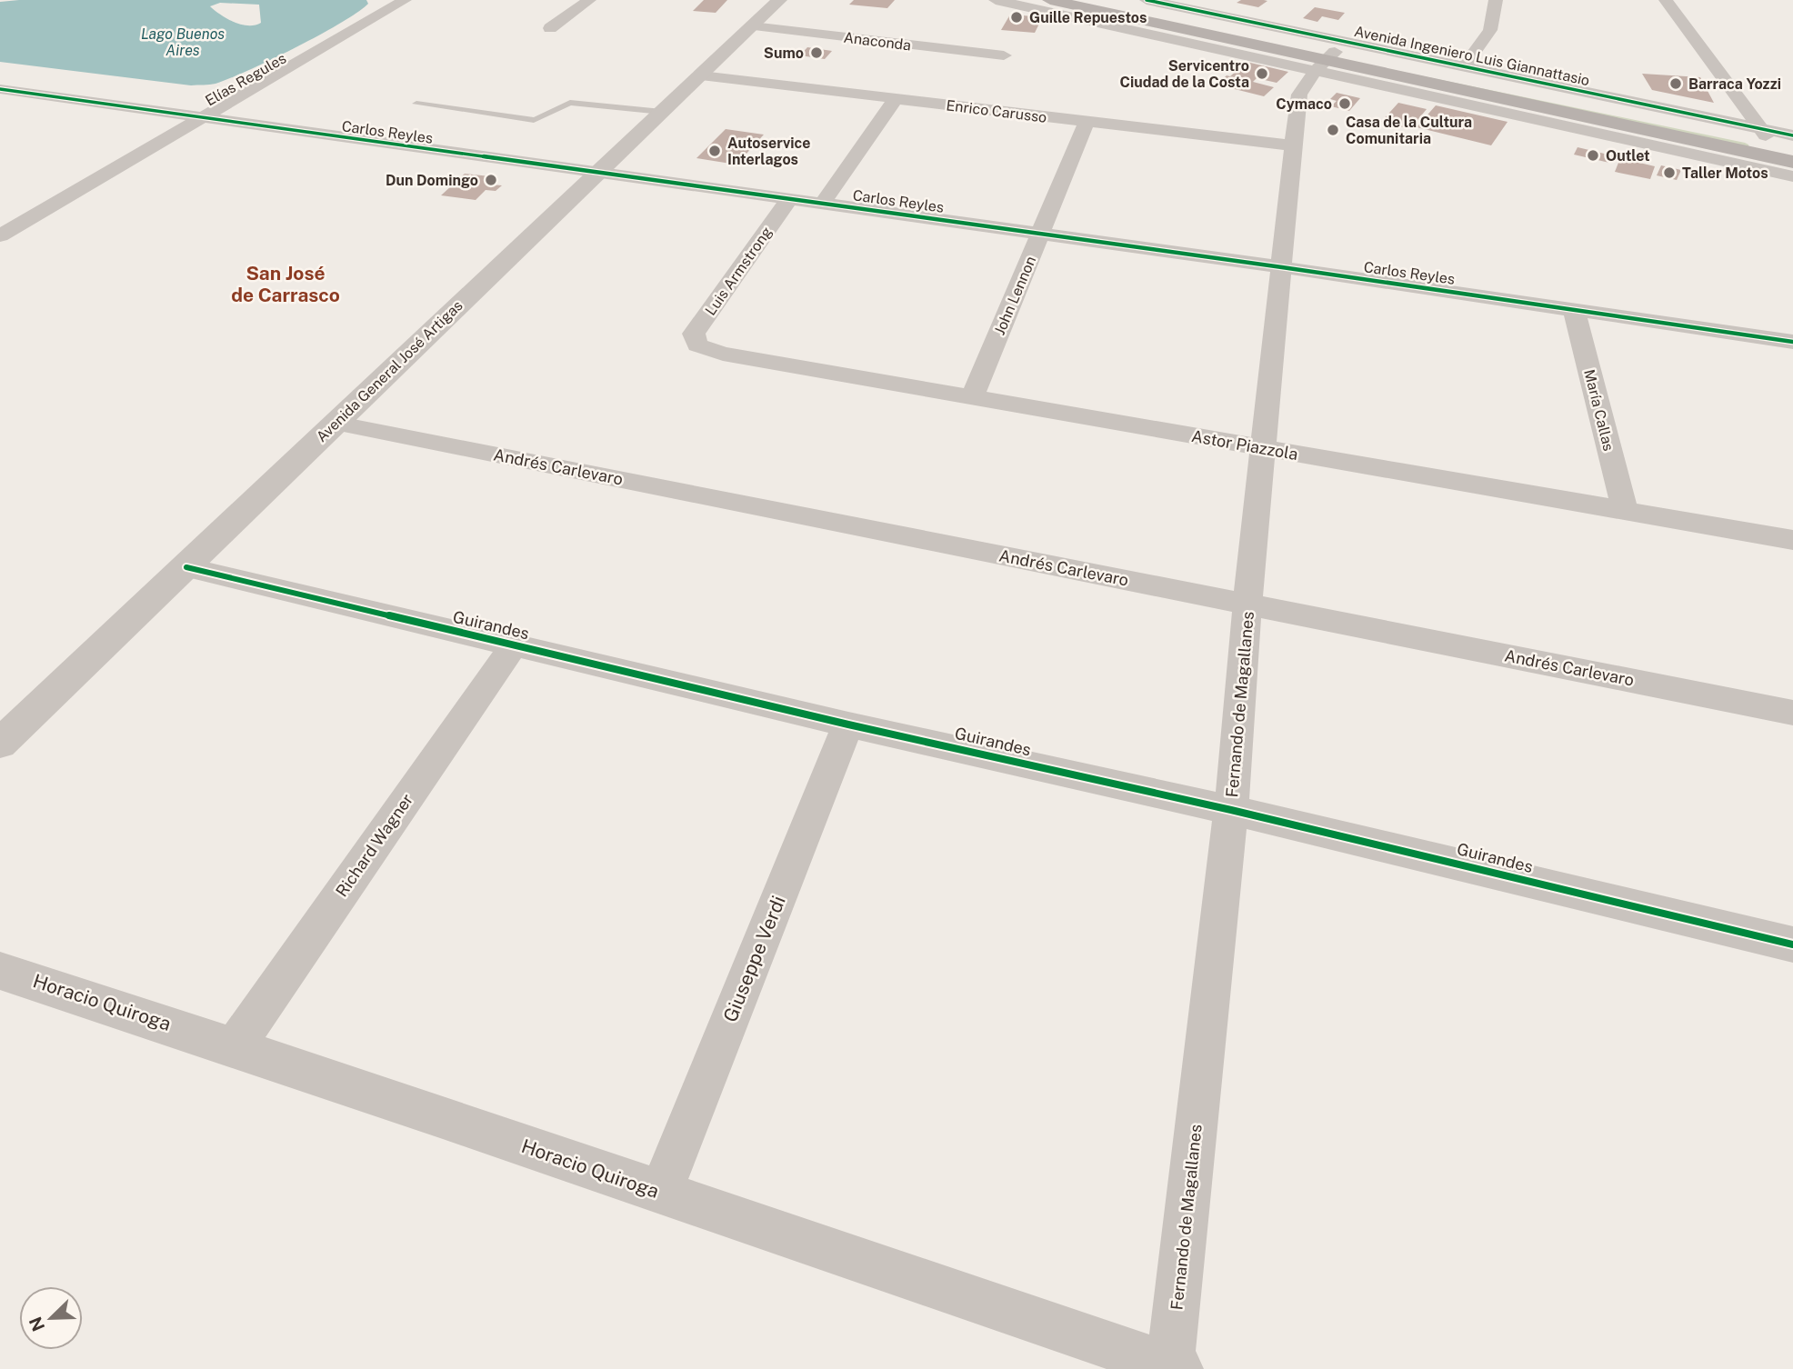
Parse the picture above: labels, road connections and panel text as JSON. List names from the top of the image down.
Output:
{
  "streets": {
    "main road": ["Avenida Ingeniero Luis Giannattasio"],
    "street": [
      "Anaconda",
      "Elías Regules",
      "Enrico Carusso",
      "Carlos Reyles",
      "Luis Armstrong",
      "John Lennon",
      "Avenida General José Artigas",
      "María Callas",
      "Astor Piazzola",
      "Andrés Carlevaro",
      "Guirandes",
      "Fernando de Magallanes",
      "Richard Wagner",
      "Giuseppe Verdi",
      "Horacio Quiroga"
    ]
  },
  "crossings": [
    ["Anaconda", "Avenida General José Artigas"],
    ["Avenida Ingeniero Luis Giannattasio", "Fernando de Magallanes"],
    ["Elías Regules", "Carlos Reyles"],
    ["Enrico Carusso", "John Lennon"],
    ["Enrico Carusso", "Avenida General José Artigas"],
    ["Enrico Carusso", "Fernando de Magallanes"],
    ["Carlos Reyles", "Luis Armstrong"],
    ["Carlos Reyles", "John Lennon"],
    ["Carlos Reyles", "Avenida General José Artigas"],
    ["Carlos Reyles", "María Callas"],
    ["Carlos Reyles", "Fernando de Magallanes"],
    ["Luis Armstrong", "Astor Piazzola"],
    ["John Lennon", "Astor Piazzola"],
    ["Avenida General José Artigas", "Andrés Carlevaro"],
    ["Avenida General José Artigas", "Guirandes"],
    ["María Callas", "Astor Piazzola"],
    ["Astor Piazzola", "Fernando de Magallanes"],
    ["Andrés Carlevaro", "Fernando de Magallanes"],
    ["Guirandes", "Fernando de Magallanes"],
    ["Guirandes", "Richard Wagner"],
    ["Guirandes", "Giuseppe Verdi"],
    ["Fernando de Magallanes", "Horacio Quiroga"],
    ["Richard Wagner", "Horacio Quiroga"],
    ["Giuseppe Verdi", "Horacio Quiroga"]
  ],
  "districts": ["San José de Carrasco"],
  "water": ["Lago Buenos Aires"],
  "places": [
    "Guille Repuestos",
    "Sumo",
    "Servicentro Ciudad de la Costa",
    "Barraca Yozzi",
    "Cymaco",
    "Casa de la Cultura Comunitaria",
    "Autoservice Interlagos",
    "Outlet",
    "Taller Motos",
    "Dun Domingo"
  ],
  "north": "bottom left"
}
